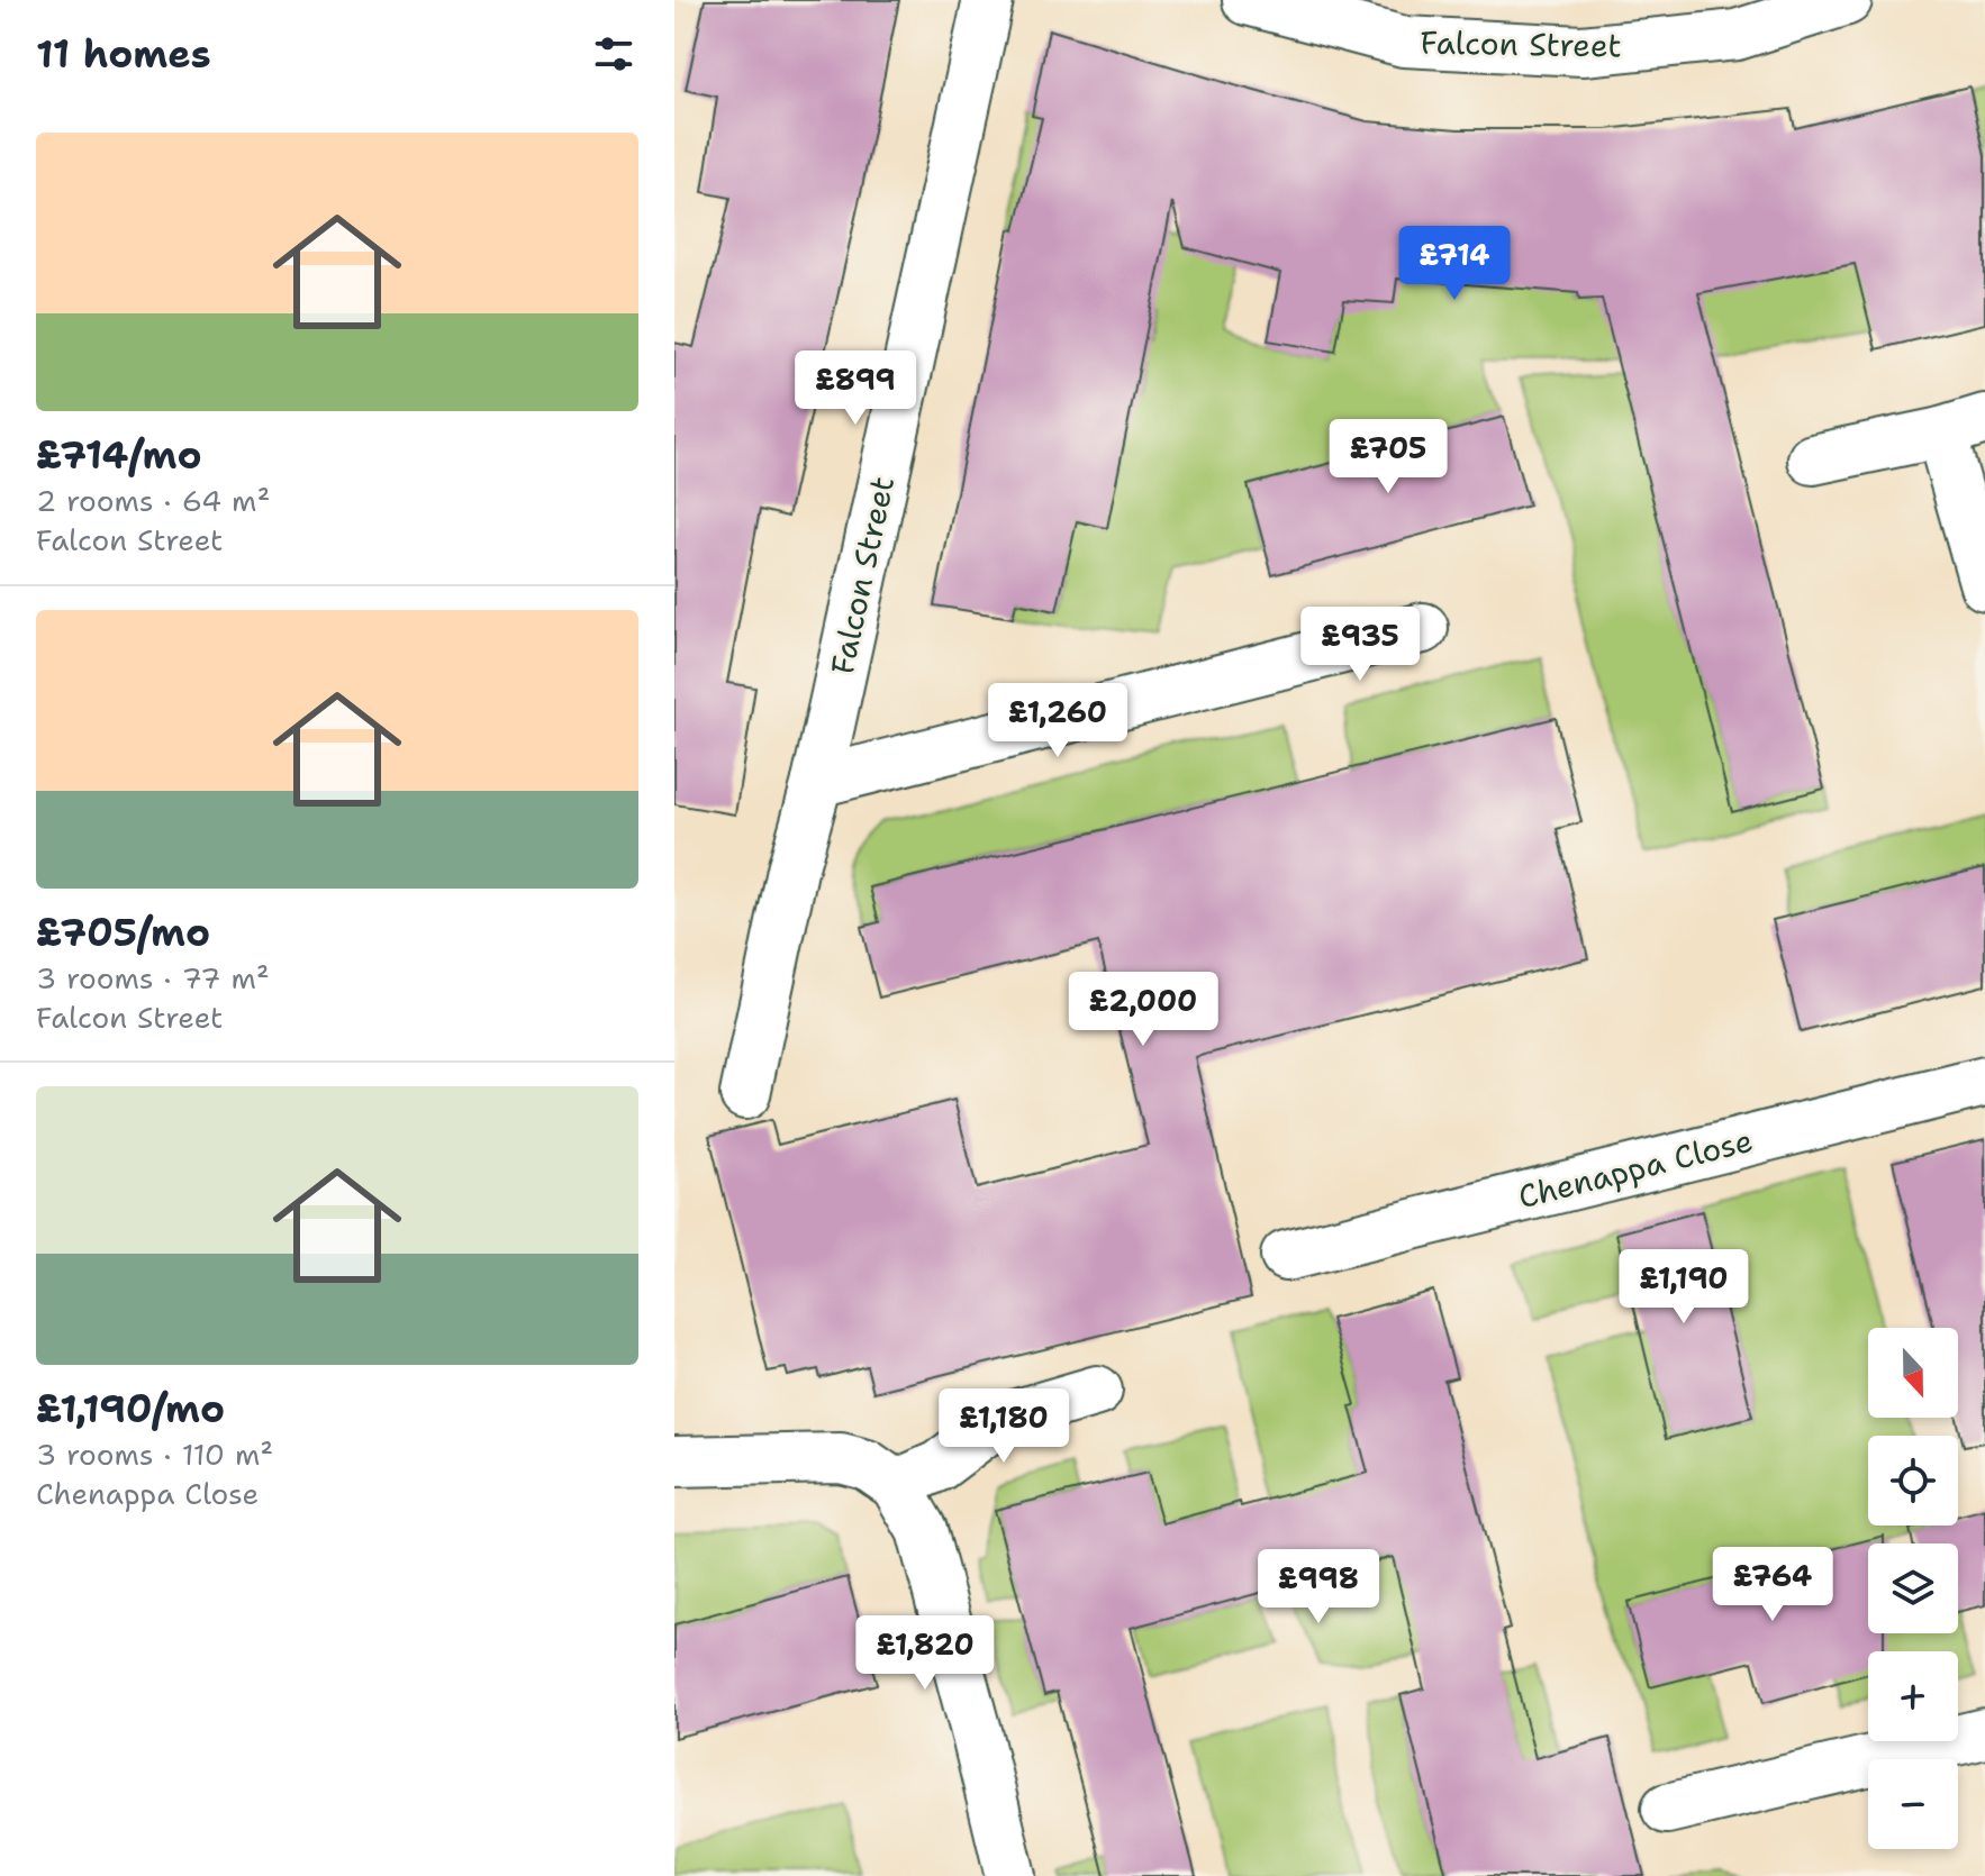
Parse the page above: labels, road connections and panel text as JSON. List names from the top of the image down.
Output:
{
  "streets": {
    "street": ["Falcon Street", "Chenappa Close"]
  },
  "north": "bottom",
  "page": {
    "heading": "11 homes",
    "list": [
      {
        "name": "£714/mo",
        "note": "2 rooms · 64 m² · Falcon Street"
      },
      {
        "name": "£705/mo",
        "note": "3 rooms · 77 m² · Falcon Street"
      },
      {
        "name": "£1,190/mo",
        "note": "3 rooms · 110 m² · Chenappa Close"
      }
    ],
    "price": [
      "£714",
      "£899",
      "£705",
      "£935",
      "£1,260",
      "£2,000",
      "£1,190",
      "£1,180",
      "£764",
      "£998",
      "£1,820"
    ],
    "map_buttons": ["+", "−"]
  }
}
